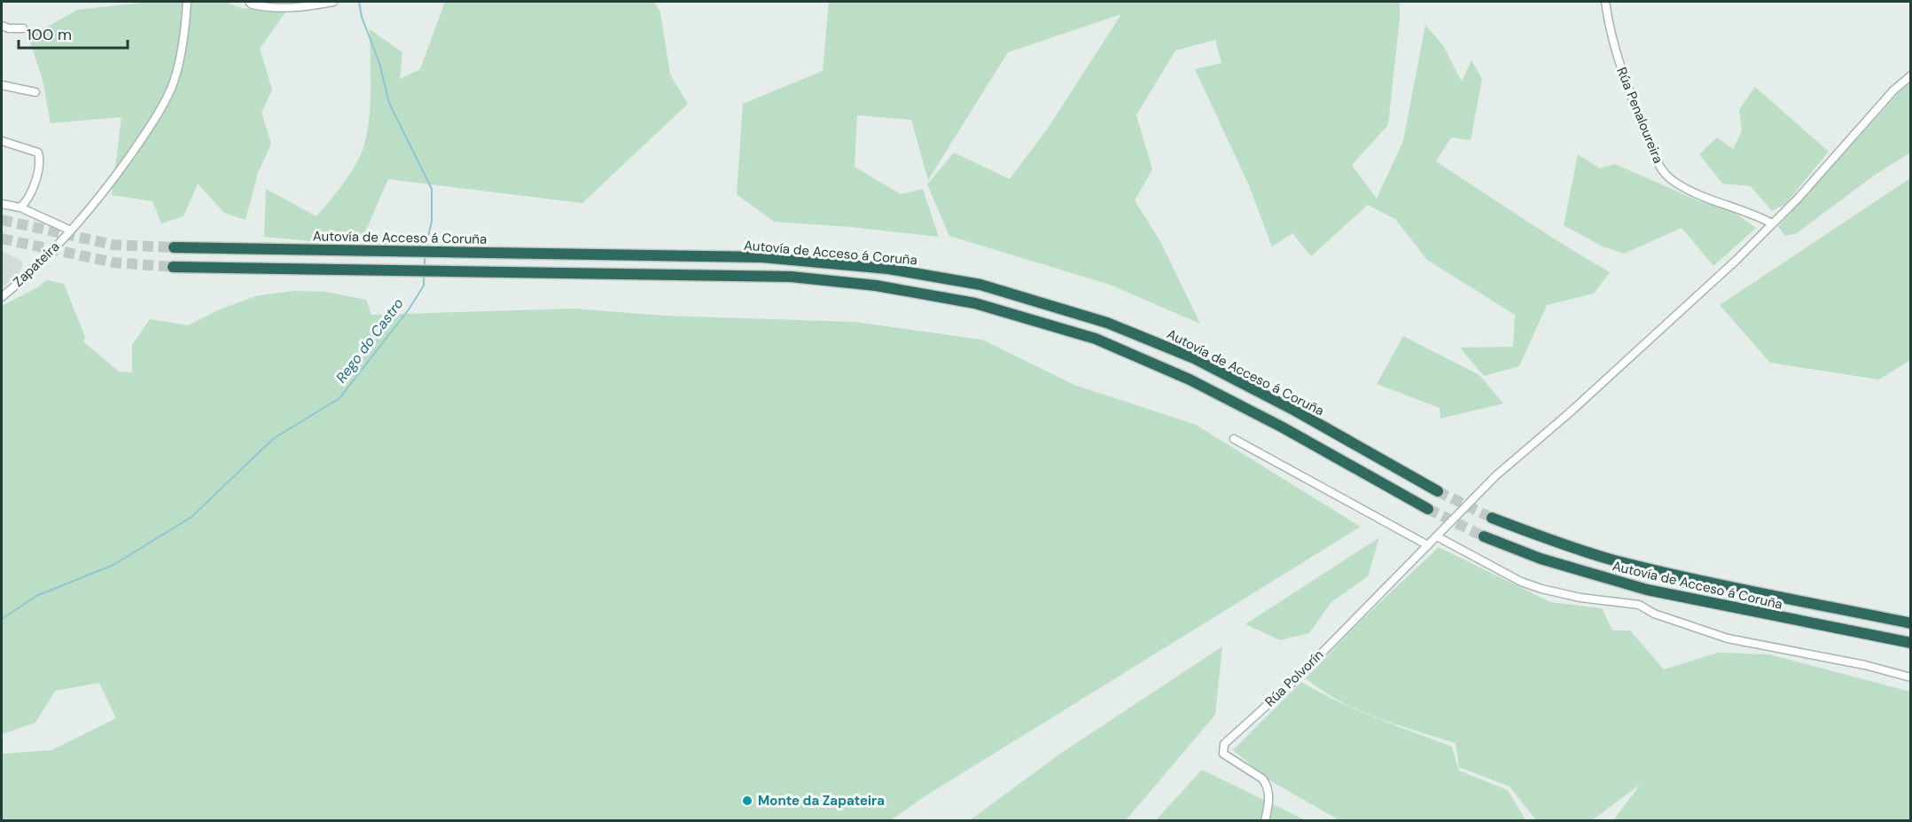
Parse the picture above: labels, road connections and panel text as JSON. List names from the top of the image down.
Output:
{
  "streets": {
    "highway": ["Autovía de Acceso á Coruña"],
    "street": ["Rúa Penaloureira", "Zapateira", "Rúa Polvorín"]
  },
  "water": ["Rego do Castro"],
  "places": ["Monte da Zapateira"],
  "scale_bar": "100 m"
}
